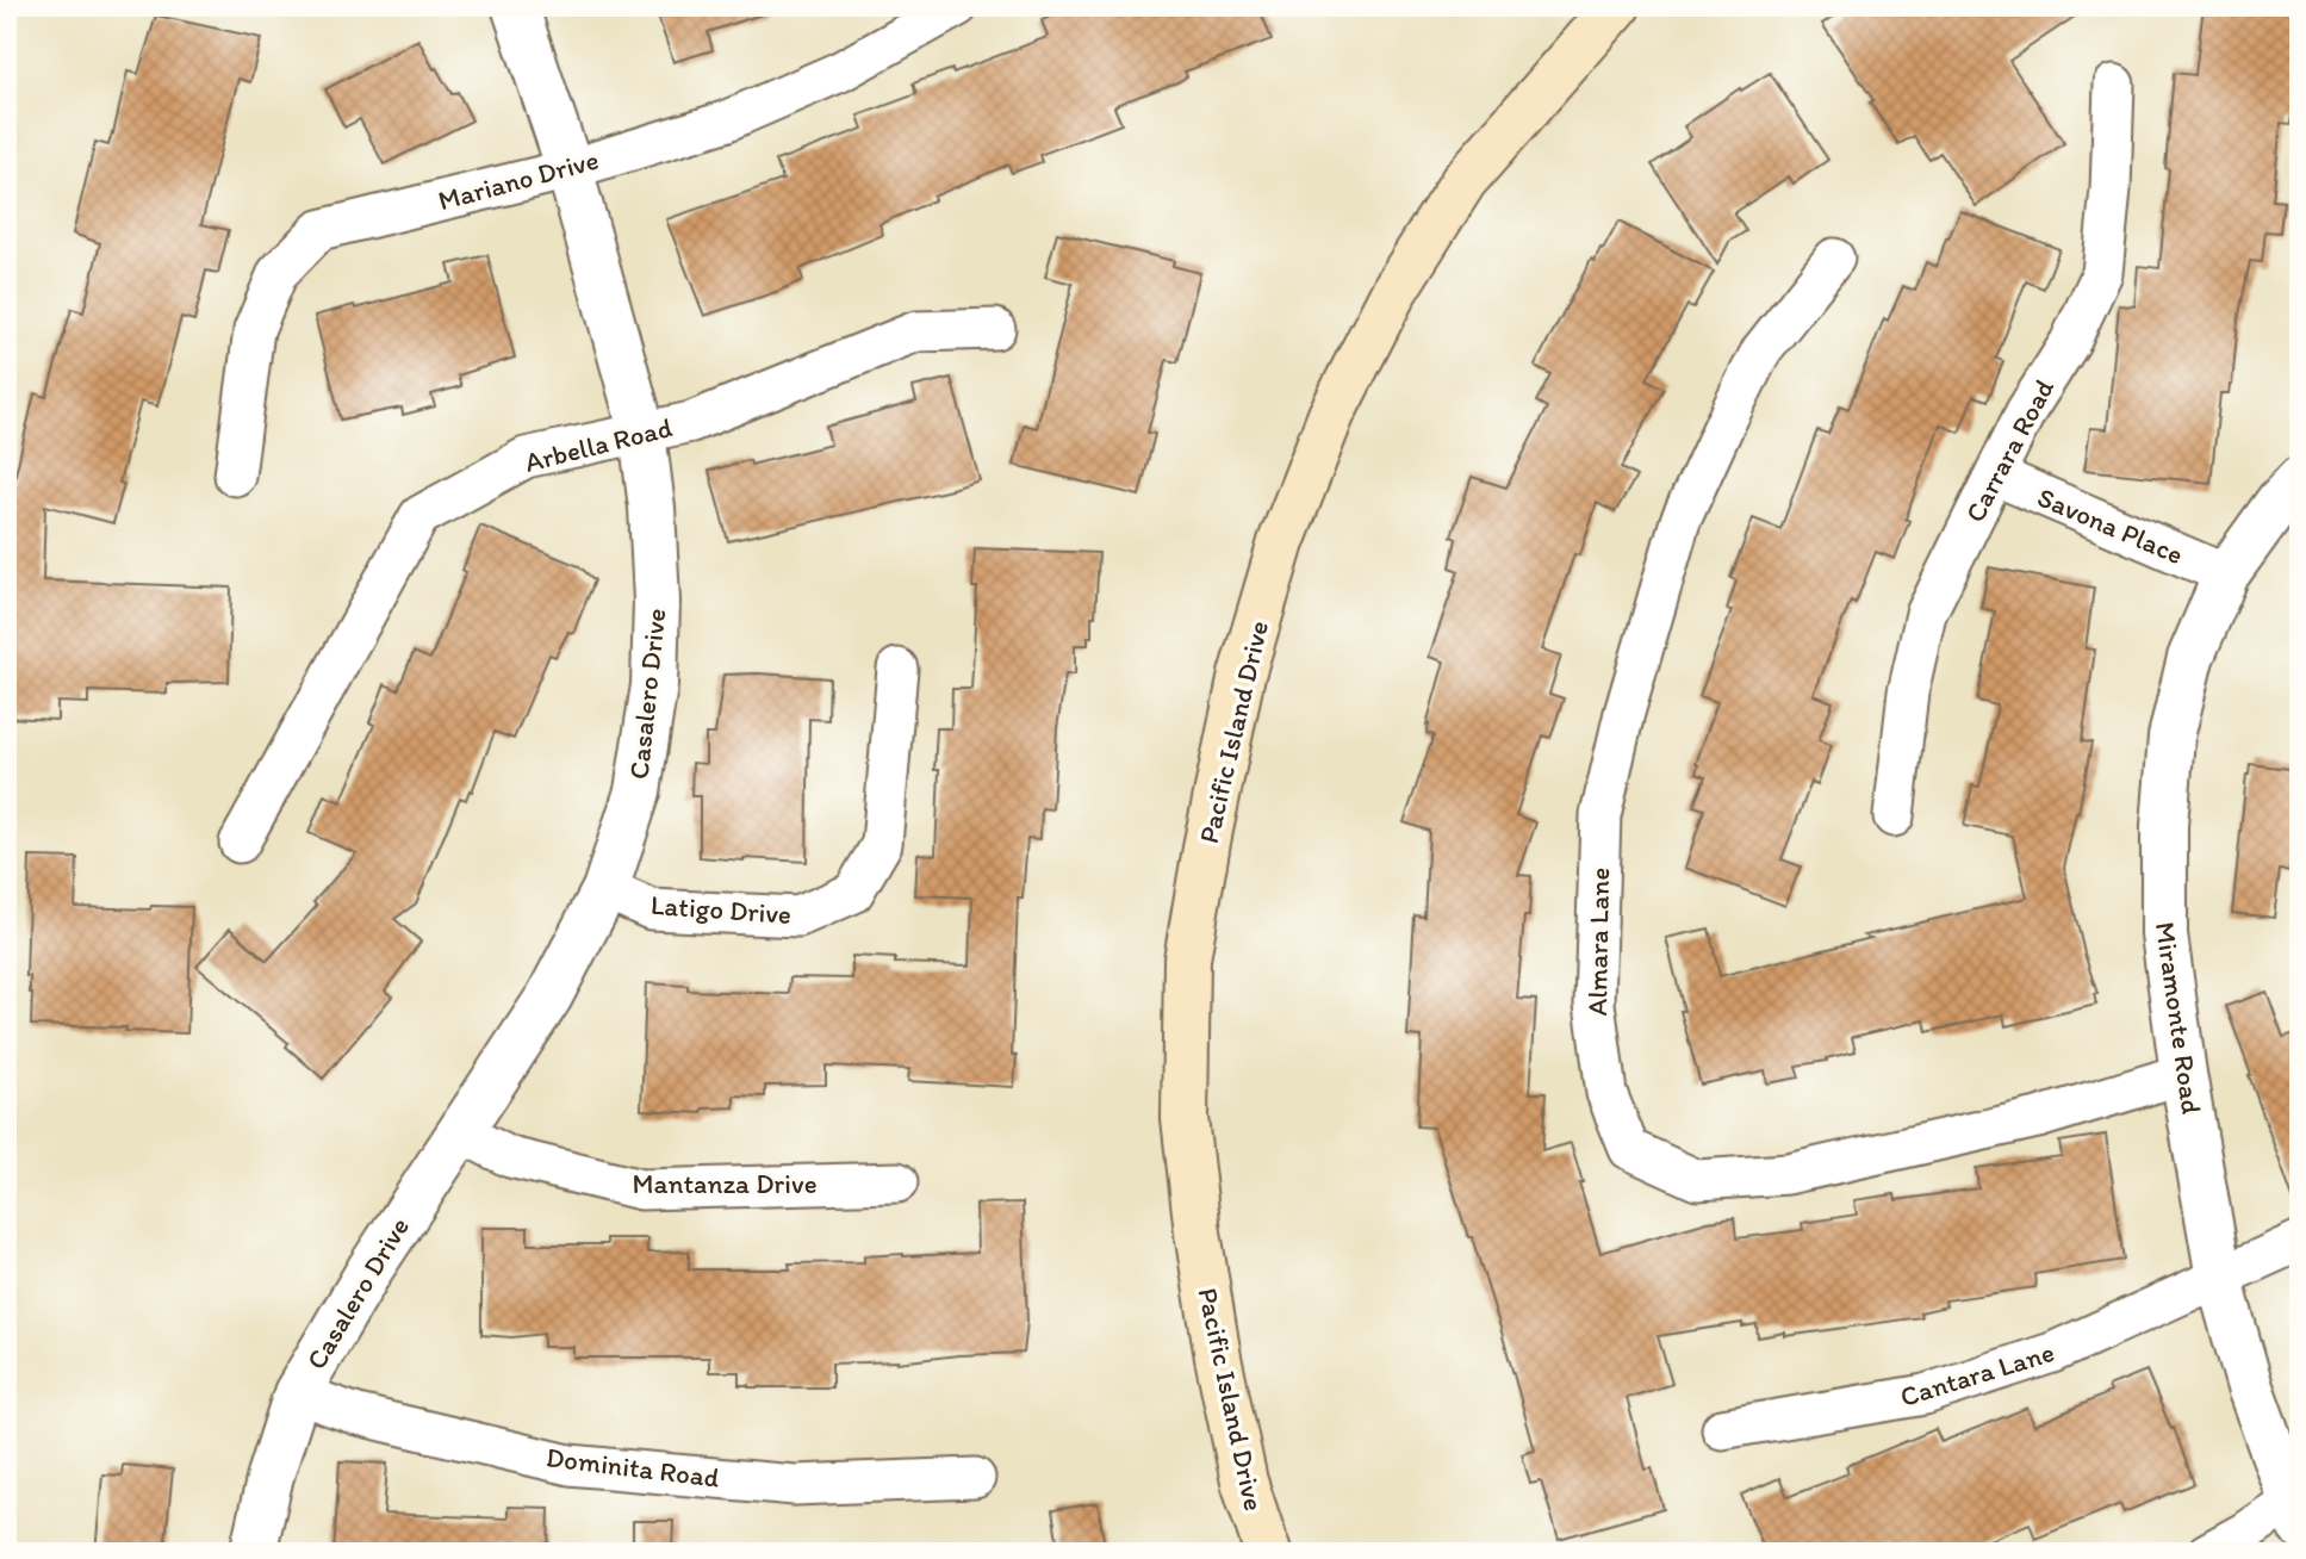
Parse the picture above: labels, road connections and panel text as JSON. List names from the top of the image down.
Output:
{
  "streets": {
    "main road": ["Pacific Island Drive"],
    "street": [
      "Mariano Drive",
      "Arbella Road",
      "Carrara Road",
      "Savona Place",
      "Casalero Drive",
      "Latigo Drive",
      "Almara Lane",
      "Miramonte Road",
      "Mantanza Drive",
      "Cantara Lane",
      "Dominita Road"
    ]
  },
  "crossings": [
    ["Mariano Drive", "Casalero Drive"],
    ["Arbella Road", "Casalero Drive"],
    ["Carrara Road", "Savona Place"],
    ["Savona Place", "Miramonte Road"],
    ["Casalero Drive", "Latigo Drive"],
    ["Casalero Drive", "Mantanza Drive"],
    ["Casalero Drive", "Dominita Road"],
    ["Almara Lane", "Miramonte Road"],
    ["Miramonte Road", "Cantara Lane"]
  ]
}
